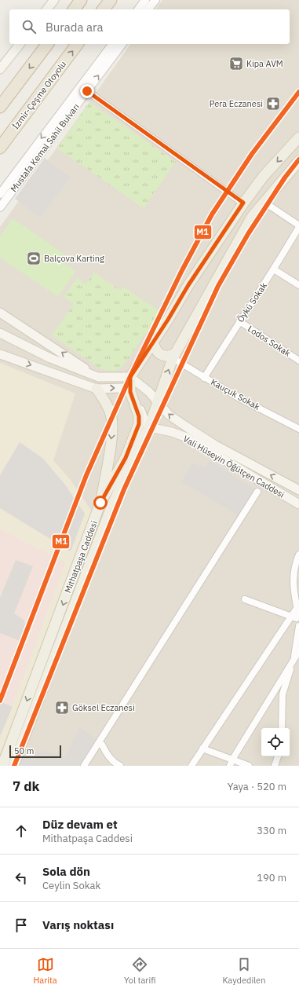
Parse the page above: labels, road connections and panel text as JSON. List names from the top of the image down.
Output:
{
  "streets": {
    "highway": ["İzmir-Çeşme Otoyolu"],
    "main road": ["Vali Hüseyin Öğütçen Caddesi", "Mithatpaşa Caddesi"],
    "street": [
      "Mustafa Kemal Sahil Bulvarı",
      "Öykü Sokak",
      "Lodos Sokak",
      "Kauçuk Sokak"
    ]
  },
  "crossings": [
    ["Öykü Sokak", "Lodos Sokak"],
    ["Öykü Sokak", "Kauçuk Sokak"],
    ["Kauçuk Sokak", "Mithatpaşa Caddesi"],
    ["Vali Hüseyin Öğütçen Caddesi", "Mithatpaşa Caddesi"]
  ],
  "places": {
    "supermarket": ["Kipa AVM"],
    "pharmacy": ["Pera Eczanesi", "Göksel Eczanesi"],
    "sports": ["Balçova Karting"]
  },
  "lines": ["transit line M1"],
  "scale_bar": "50 m",
  "page": {
    "search": "Burada ara",
    "scale": "50 m",
    "heading": ["7 dk", "Yaya · 520 m"],
    "list": [
      ["Düz devam et", "Mithatpaşa Caddesi", "330 m"],
      ["Sola dön", "Ceylin Sokak", "190 m"],
      "Varış noktası"
    ],
    "nav": ["Harita", "Yol tarifi", "Kaydedilen"]
  }
}
